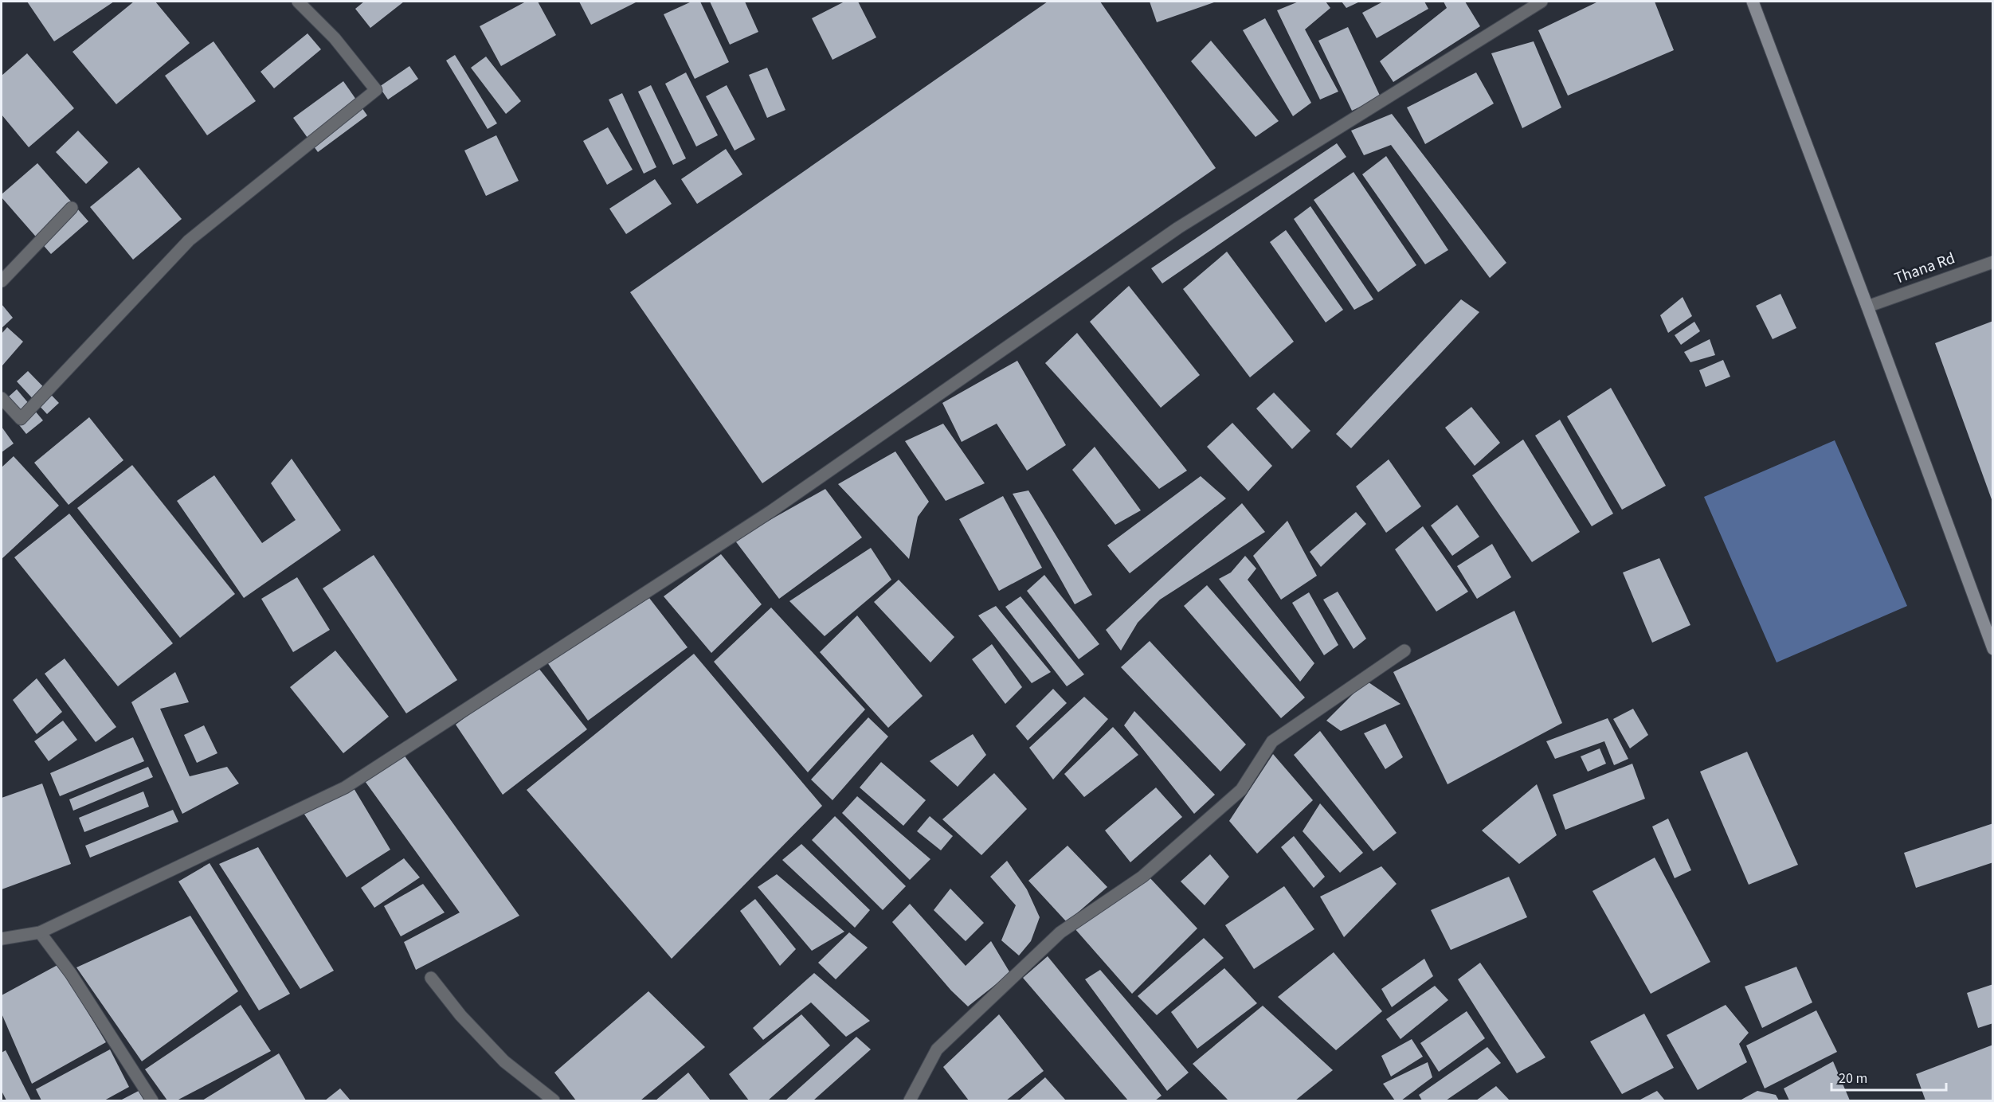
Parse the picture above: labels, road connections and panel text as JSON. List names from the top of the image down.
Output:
{
  "streets": {
    "street": ["Thana Rd"]
  },
  "scale_bar": "20 m"
}
